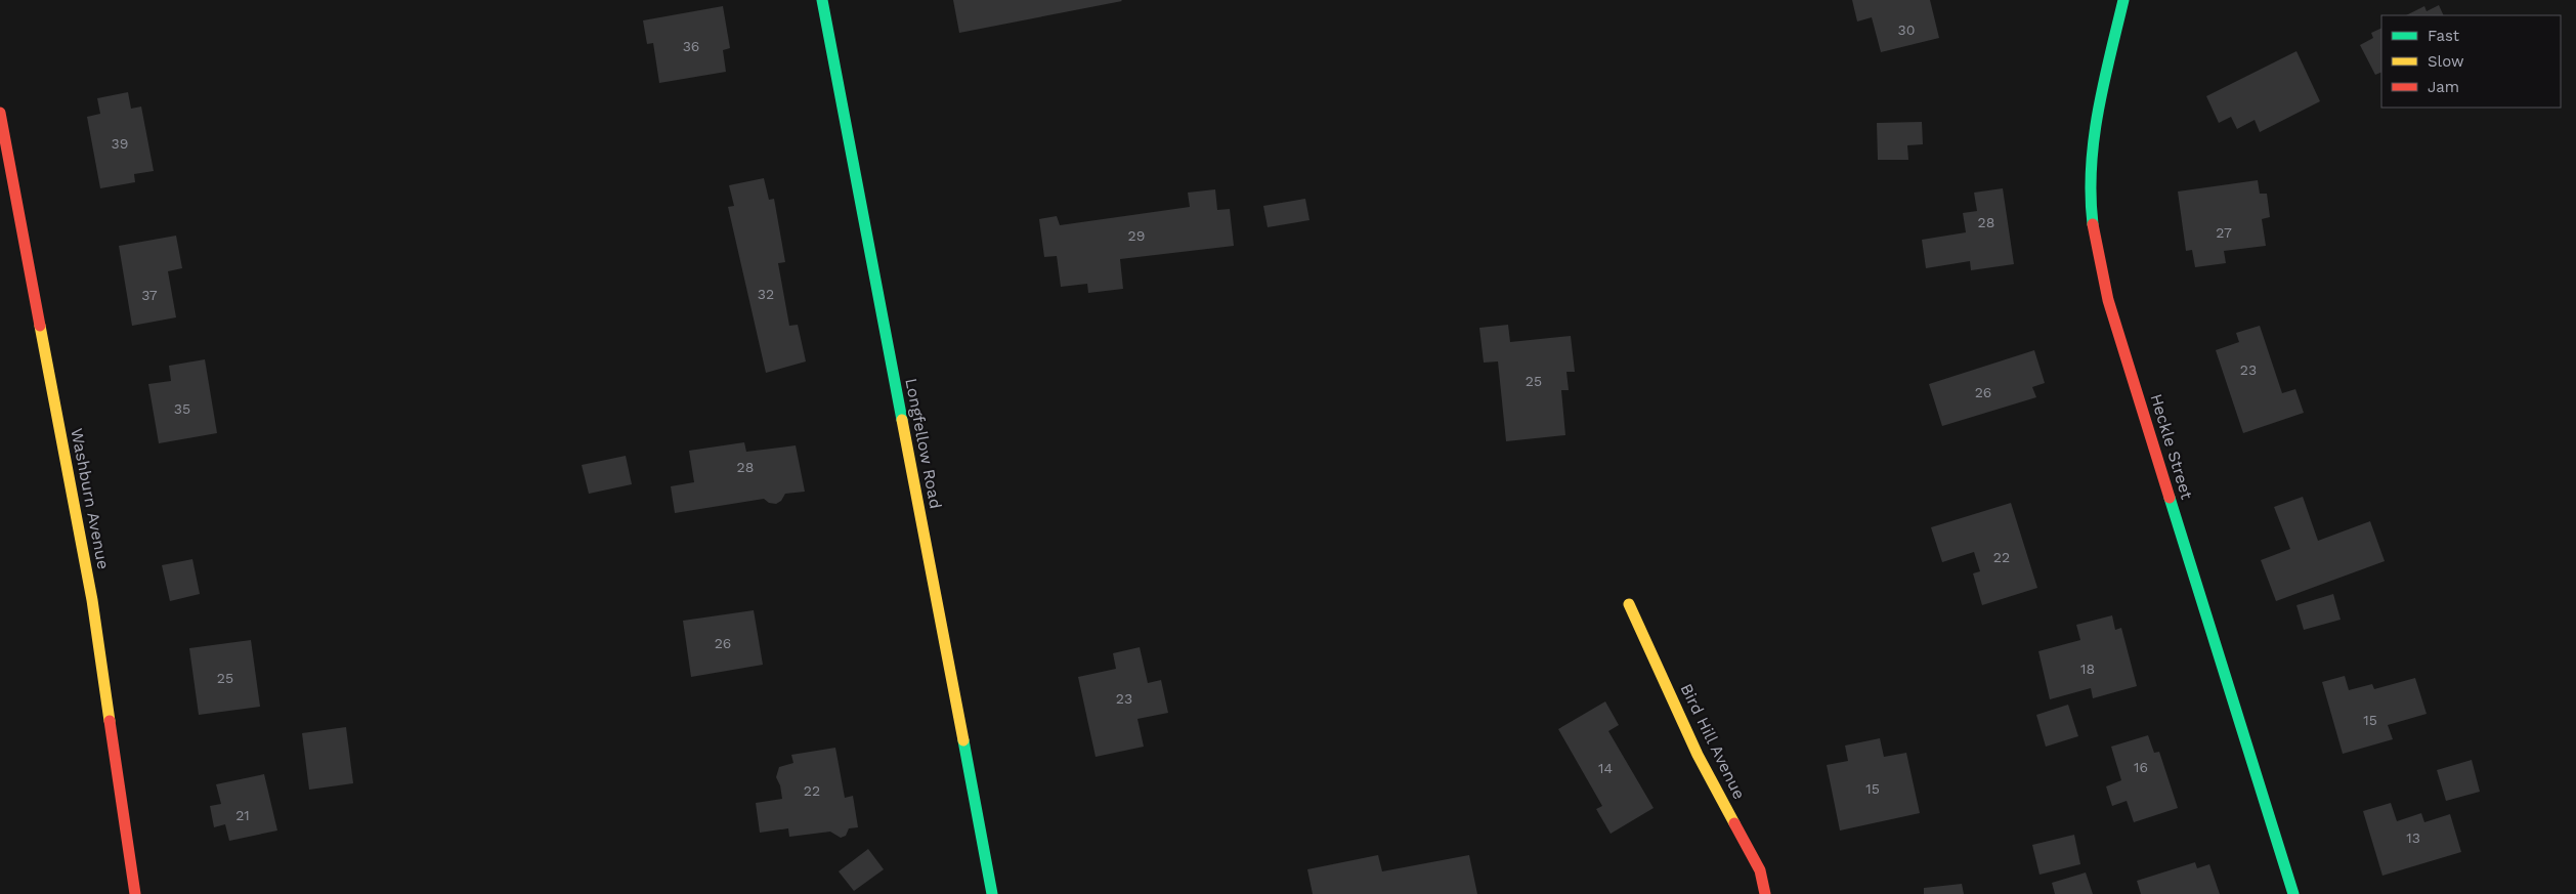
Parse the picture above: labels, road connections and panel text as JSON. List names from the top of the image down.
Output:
{
  "streets": {
    "street": [
      "Longfellow Road",
      "Heckle Street",
      "Washburn Avenue",
      "Bird Hill Avenue"
    ]
  },
  "house_numbers": [
    "30",
    "36",
    "39",
    "28",
    "27",
    "29",
    "32",
    "37",
    "23",
    "25",
    "26",
    "35",
    "28",
    "22",
    "26",
    "18",
    "25",
    "23",
    "15",
    "16",
    "14",
    "15",
    "22",
    "21",
    "13"
  ],
  "legend": ["Fast", "Slow", "Jam"]
}
